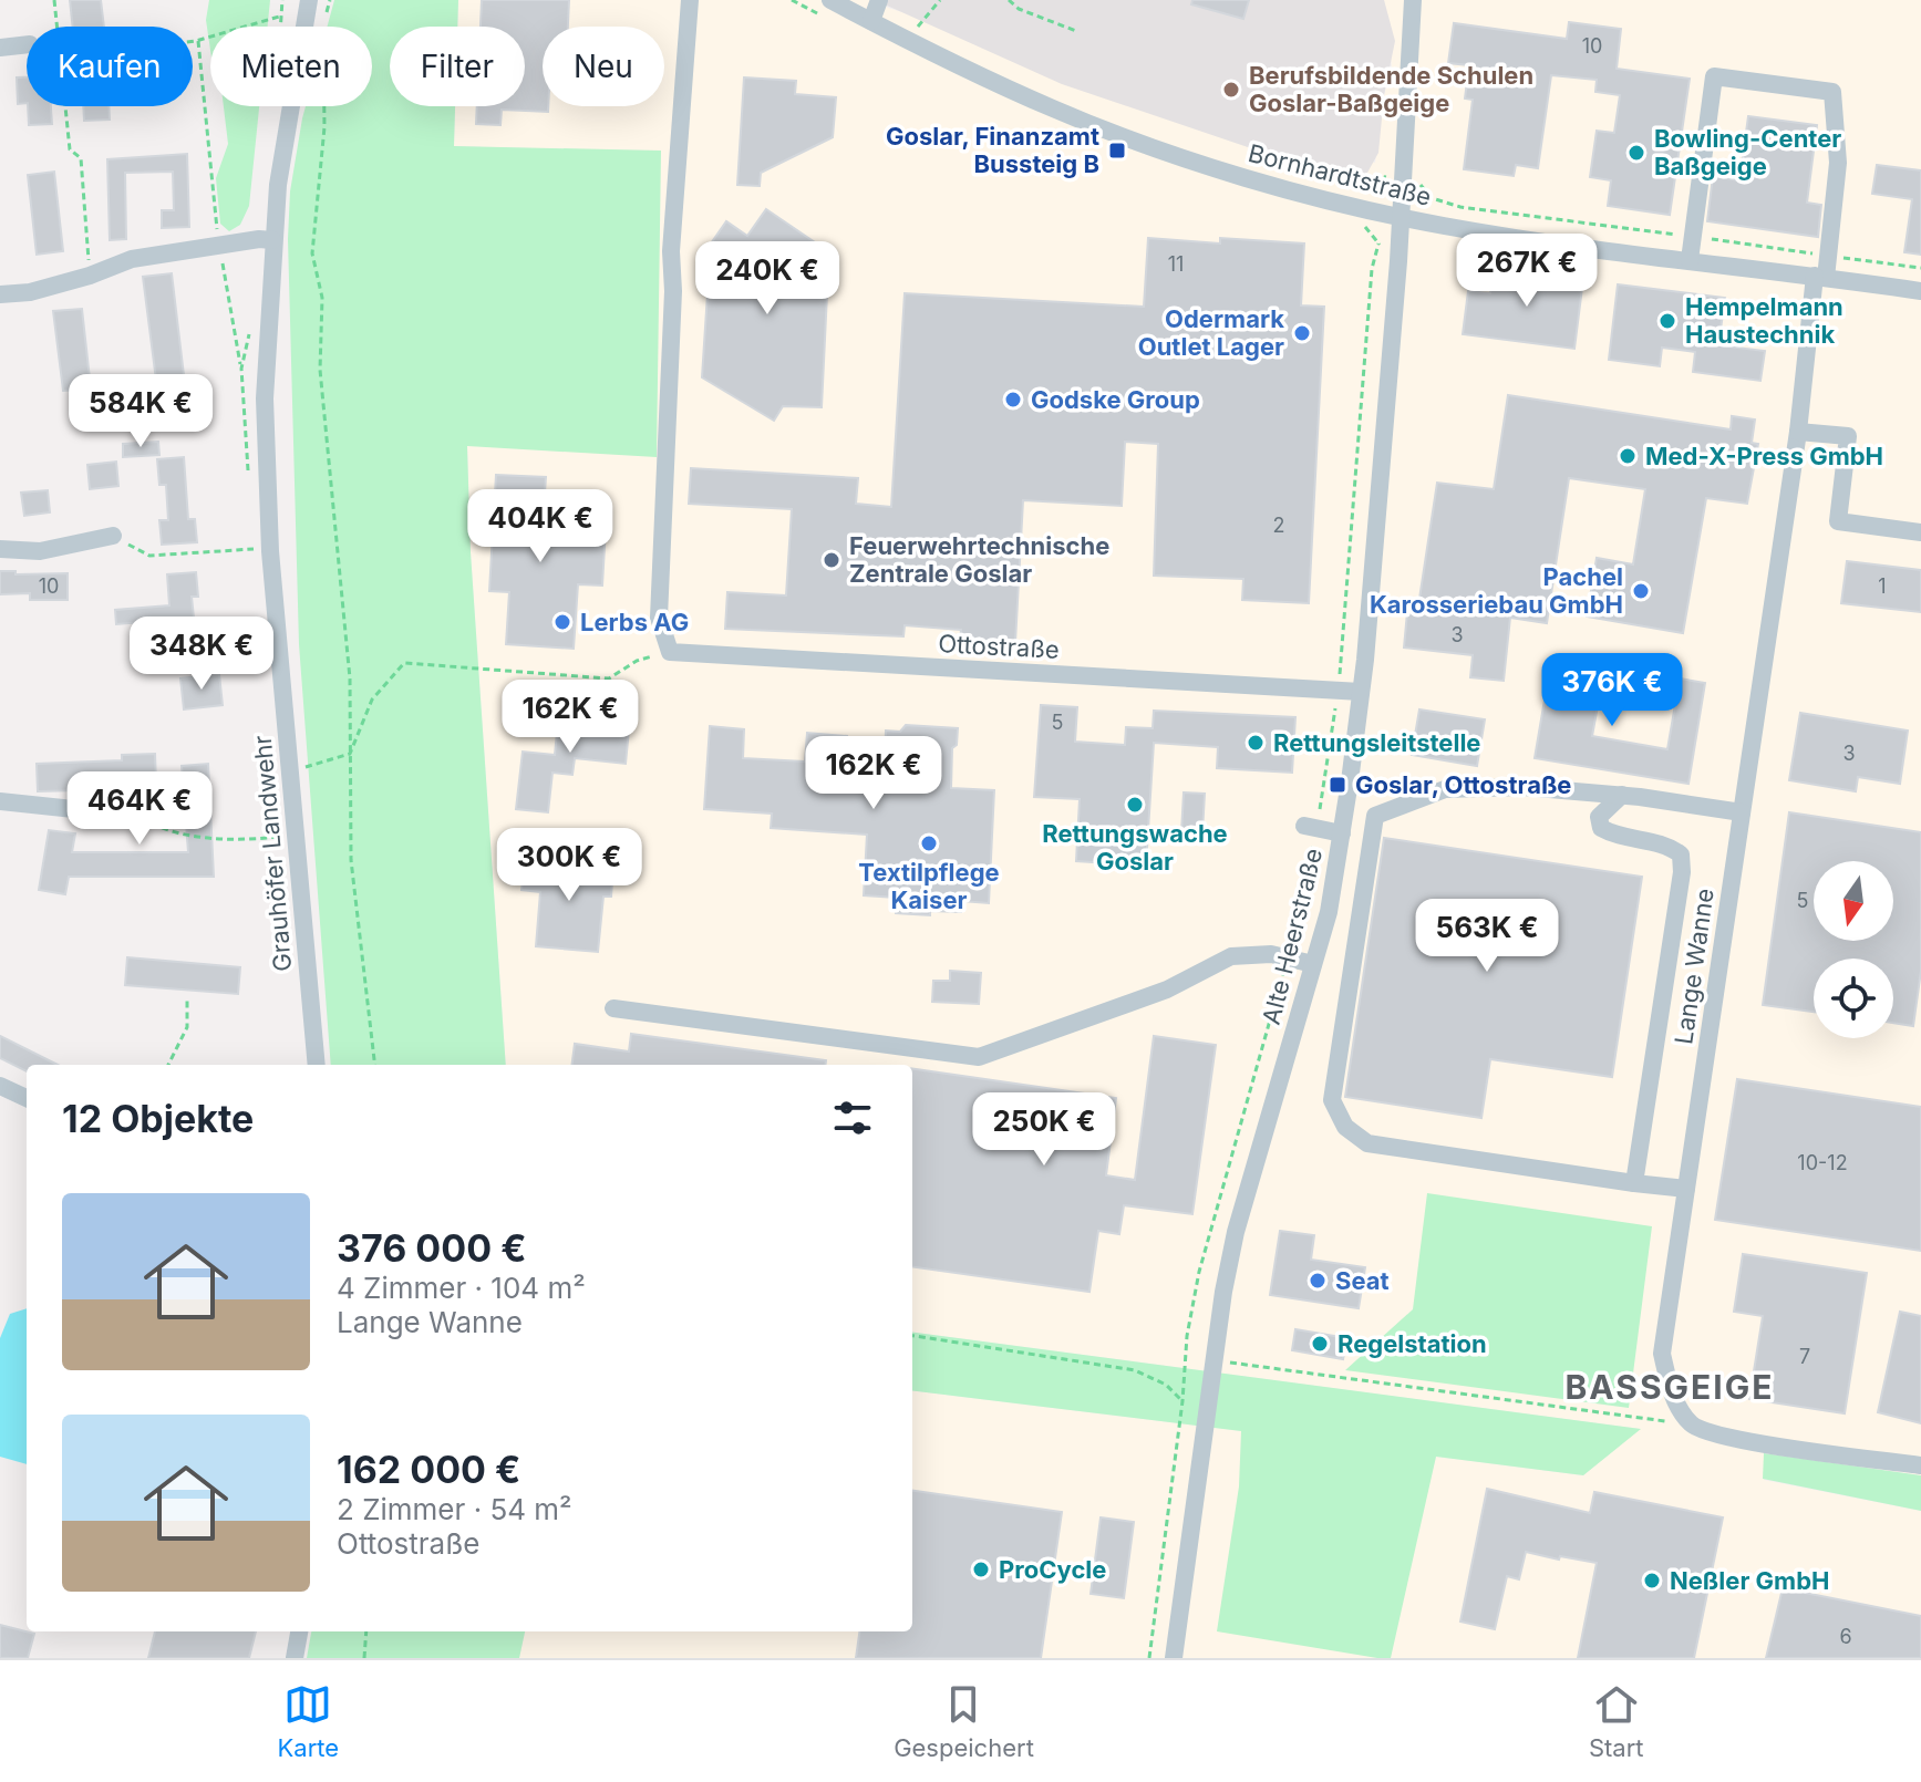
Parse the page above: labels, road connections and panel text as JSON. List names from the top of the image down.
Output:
{
  "streets": {
    "street": [
      "Bornhardtstraße",
      "Ottostraße",
      "Grauhöfer Landwehr",
      "Alte Heerstraße",
      "Lange Wanne"
    ]
  },
  "crossings": [
    ["Bornhardtstraße", "Alte Heerstraße"],
    ["Bornhardtstraße", "Lange Wanne"],
    ["Ottostraße", "Alte Heerstraße"]
  ],
  "districts": ["BASSGEIGE"],
  "places": {
    "other": [
      "Berufsbildende Schulen Goslar-Baßgeige",
      "Bowling-Center Baßgeige",
      "Hempelmann Haustechnik",
      "Odermark Outlet Lager",
      "Godske Group",
      "Med-X-Press GmbH",
      "Feuerwehrtechnische Zentrale Goslar",
      "Pachel Karosseriebau GmbH",
      "Lerbs AG",
      "Rettungsleitstelle",
      "Rettungswache Goslar",
      "Textilpflege Kaiser",
      "Seat",
      "Regelstation",
      "ProCycle",
      "Neßler GmbH"
    ],
    "transit": ["Goslar, Finanzamt Bussteig B", "Goslar, Ottostraße"]
  },
  "house_numbers": [
    "10",
    "11",
    "2",
    "10",
    "1",
    "3",
    "5",
    "3",
    "5",
    "10-12",
    "7",
    "6"
  ],
  "north": "bottom",
  "page": {
    "chip": [
      "Kaufen",
      "Mieten",
      "Filter",
      "Neu"
    ],
    "price": [
      "267K €",
      "240K €",
      "584K €",
      "404K €",
      "348K €",
      "376K €",
      "162K €",
      "162K €",
      "464K €",
      "300K €",
      "563K €",
      "250K €"
    ],
    "heading": "12 Objekte",
    "list": [
      {
        "name": "376 000 €",
        "note": "4 Zimmer · 104 m² · Lange Wanne"
      },
      {
        "name": "162 000 €",
        "note": "2 Zimmer · 54 m² · Ottostraße"
      }
    ],
    "tabs": ["Karte", "Gespeichert", "Start"]
  }
}
